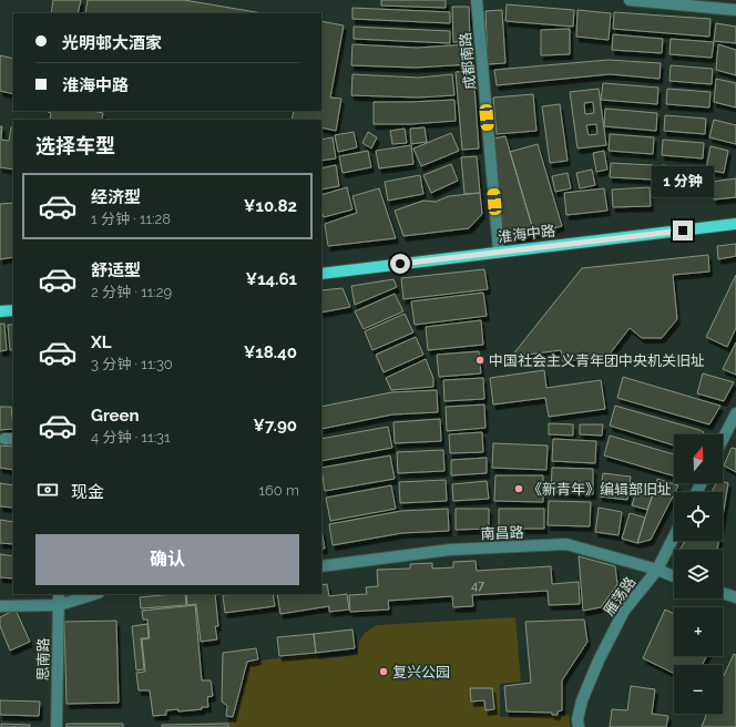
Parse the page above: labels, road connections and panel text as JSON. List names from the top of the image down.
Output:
{
  "streets": {
    "main road": ["淮海中路"],
    "street": [
      "成都南路",
      "南昌路",
      "雁荡路",
      "思南路"
    ]
  },
  "crossings": [
    ["成都南路", "淮海中路"],
    ["南昌路", "雁荡路"]
  ],
  "places": ["中国社会主义青年团中央机关旧址", "《新青年》编辑部旧址", "复兴公园"],
  "house_numbers": ["47"],
  "north": "top",
  "page": {
    "banner": ["光明邨大酒家", "淮海中路"],
    "heading": "选择车型",
    "bubble": "1 分钟",
    "list": [
      {
        "name": "经济型",
        "note": "1 分钟 · 11:28",
        "value": "¥10.82"
      },
      {
        "name": "舒适型",
        "note": "2 分钟 · 11:29",
        "value": "¥14.61"
      },
      {
        "name": "XL",
        "note": "3 分钟 · 11:30",
        "value": "¥18.40"
      },
      {
        "name": "Green",
        "note": "4 分钟 · 11:31",
        "value": "¥7.90"
      }
    ],
    "map_buttons": ["+", "−"],
    "pay": ["现金", "160 m"],
    "buttons": "确认"
  }
}
